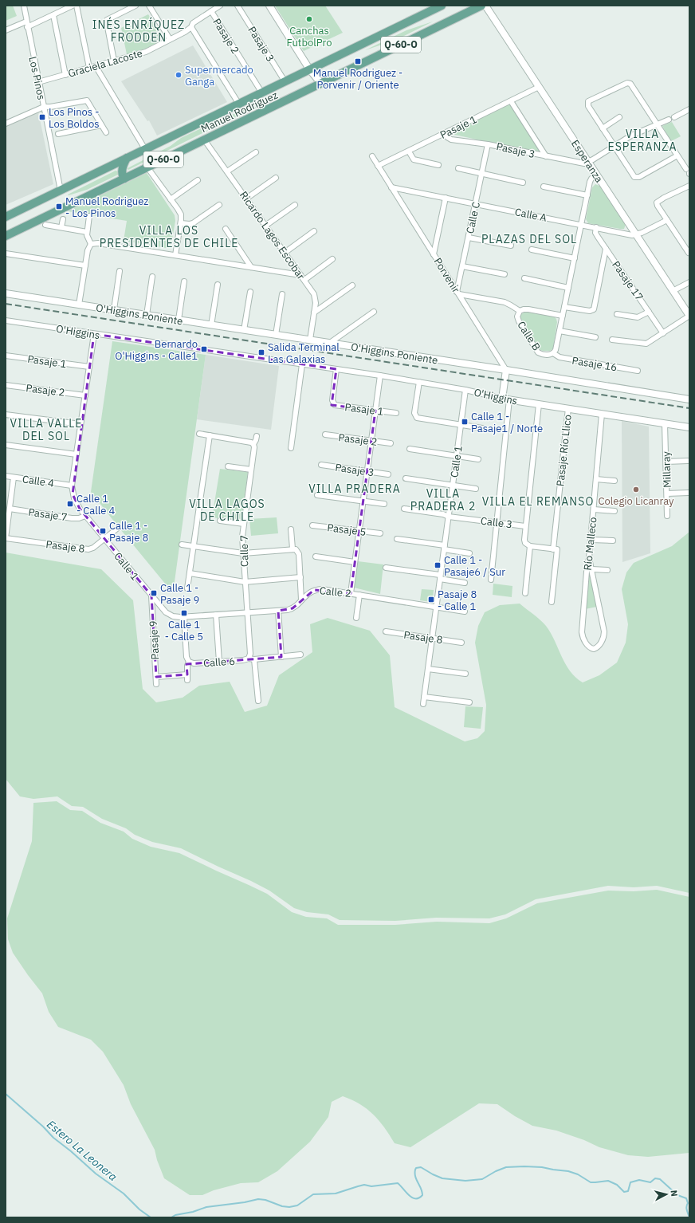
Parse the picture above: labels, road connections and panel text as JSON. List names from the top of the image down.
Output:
{
  "streets": {
    "main road": ["Q-60-O", "Manuel Rodríguez"],
    "street": [
      "Pasaje 2",
      "Pasaje 3",
      "Graciela Lacoste",
      "Los Pinos",
      "Pasaje 1",
      "Esperanza",
      "Calle A",
      "Calle C",
      "Ricardo Lagos Escobar",
      "Porvenir",
      "Pasaje 17",
      "O'Higgins Poniente",
      "O'Higgins",
      "Calle B",
      "Pasaje 16",
      "Pasaje Río Llico",
      "Calle 1",
      "Millaray",
      "Calle 4",
      "Pasaje 7",
      "Calle 3",
      "Pasaje 5",
      "Río Malleco",
      "Pasaje 8",
      "Calle 7",
      "Calle 2",
      "Pasaje 9",
      "Calle 6"
    ]
  },
  "crossings": [
    ["Pasaje 2", "Graciela Lacoste"],
    ["Pasaje 2", "Manuel Rodríguez"],
    ["Pasaje 2", "Calle 1"],
    ["Pasaje 3", "Manuel Rodríguez"],
    ["Pasaje 3", "Pasaje 1"],
    ["Pasaje 3", "Esperanza"],
    ["Pasaje 3", "Calle C"],
    ["Graciela Lacoste", "Los Pinos"],
    ["Los Pinos", "Manuel Rodríguez"],
    ["Manuel Rodríguez", "Ricardo Lagos Escobar"],
    ["Pasaje 1", "Esperanza"],
    ["Pasaje 1", "Porvenir"],
    ["Pasaje 1", "O'Higgins"],
    ["Pasaje 1", "Calle 1"],
    ["Esperanza", "Calle A"],
    ["Esperanza", "Calle B"],
    ["Calle A", "Calle C"],
    ["Calle A", "Porvenir"],
    ["Calle A", "Pasaje 17"],
    ["Calle A", "Calle B"],
    ["Calle C", "Porvenir"],
    ["Ricardo Lagos Escobar", "O'Higgins Poniente"],
    ["Porvenir", "O'Higgins Poniente"],
    ["O'Higgins", "Pasaje Río Llico"],
    ["O'Higgins", "Calle 1"],
    ["O'Higgins", "Millaray"],
    ["O'Higgins", "Río Malleco"],
    ["Calle B", "Pasaje 16"],
    ["Calle 1", "Calle 4"],
    ["Calle 1", "Pasaje 7"],
    ["Calle 1", "Calle 3"],
    ["Calle 1", "Pasaje 8"],
    ["Calle 1", "Calle 2"],
    ["Calle 1", "Pasaje 9"],
    ["Calle 7", "Calle 2"],
    ["Calle 7", "Calle 6"]
  ],
  "districts": [
    "INÉS ENRÍQUEZ FRODDEN",
    "VILLA ESPERANZA",
    "VILLA LOS PRESIDENTES DE CHILE",
    "PLAZAS DEL SOL",
    "VILLA VALLE DEL SOL",
    "VILLA PRADERA",
    "VILLA PRADERA 2",
    "VILLA EL REMANSO",
    "VILLA LAGOS DE CHILE"
  ],
  "water": ["Estero La Leonera"],
  "places": {
    "other": ["Canchas FutbolPro", "Supermercado Ganga", "Colegio Licanray"],
    "transit": [
      "Manuel Rodriguez - Porvenir / Oriente",
      "Los Pinos - Los Boldos",
      "Manuel Rodriguez - Los Pinos",
      "Bernardo O'Higgins - Calle1",
      "Salida Terminal Las Galaxias",
      "Calle 1 - Pasaje1 / Norte",
      "Calle 1 - Calle 4",
      "Calle 1 - Pasaje 8",
      "Calle 1 - Pasaje6 / Sur",
      "Calle 1 - Pasaje 9",
      "Pasaje 8 - Calle 1",
      "Calle 1 - Calle 5"
    ]
  },
  "north": "right"
}
